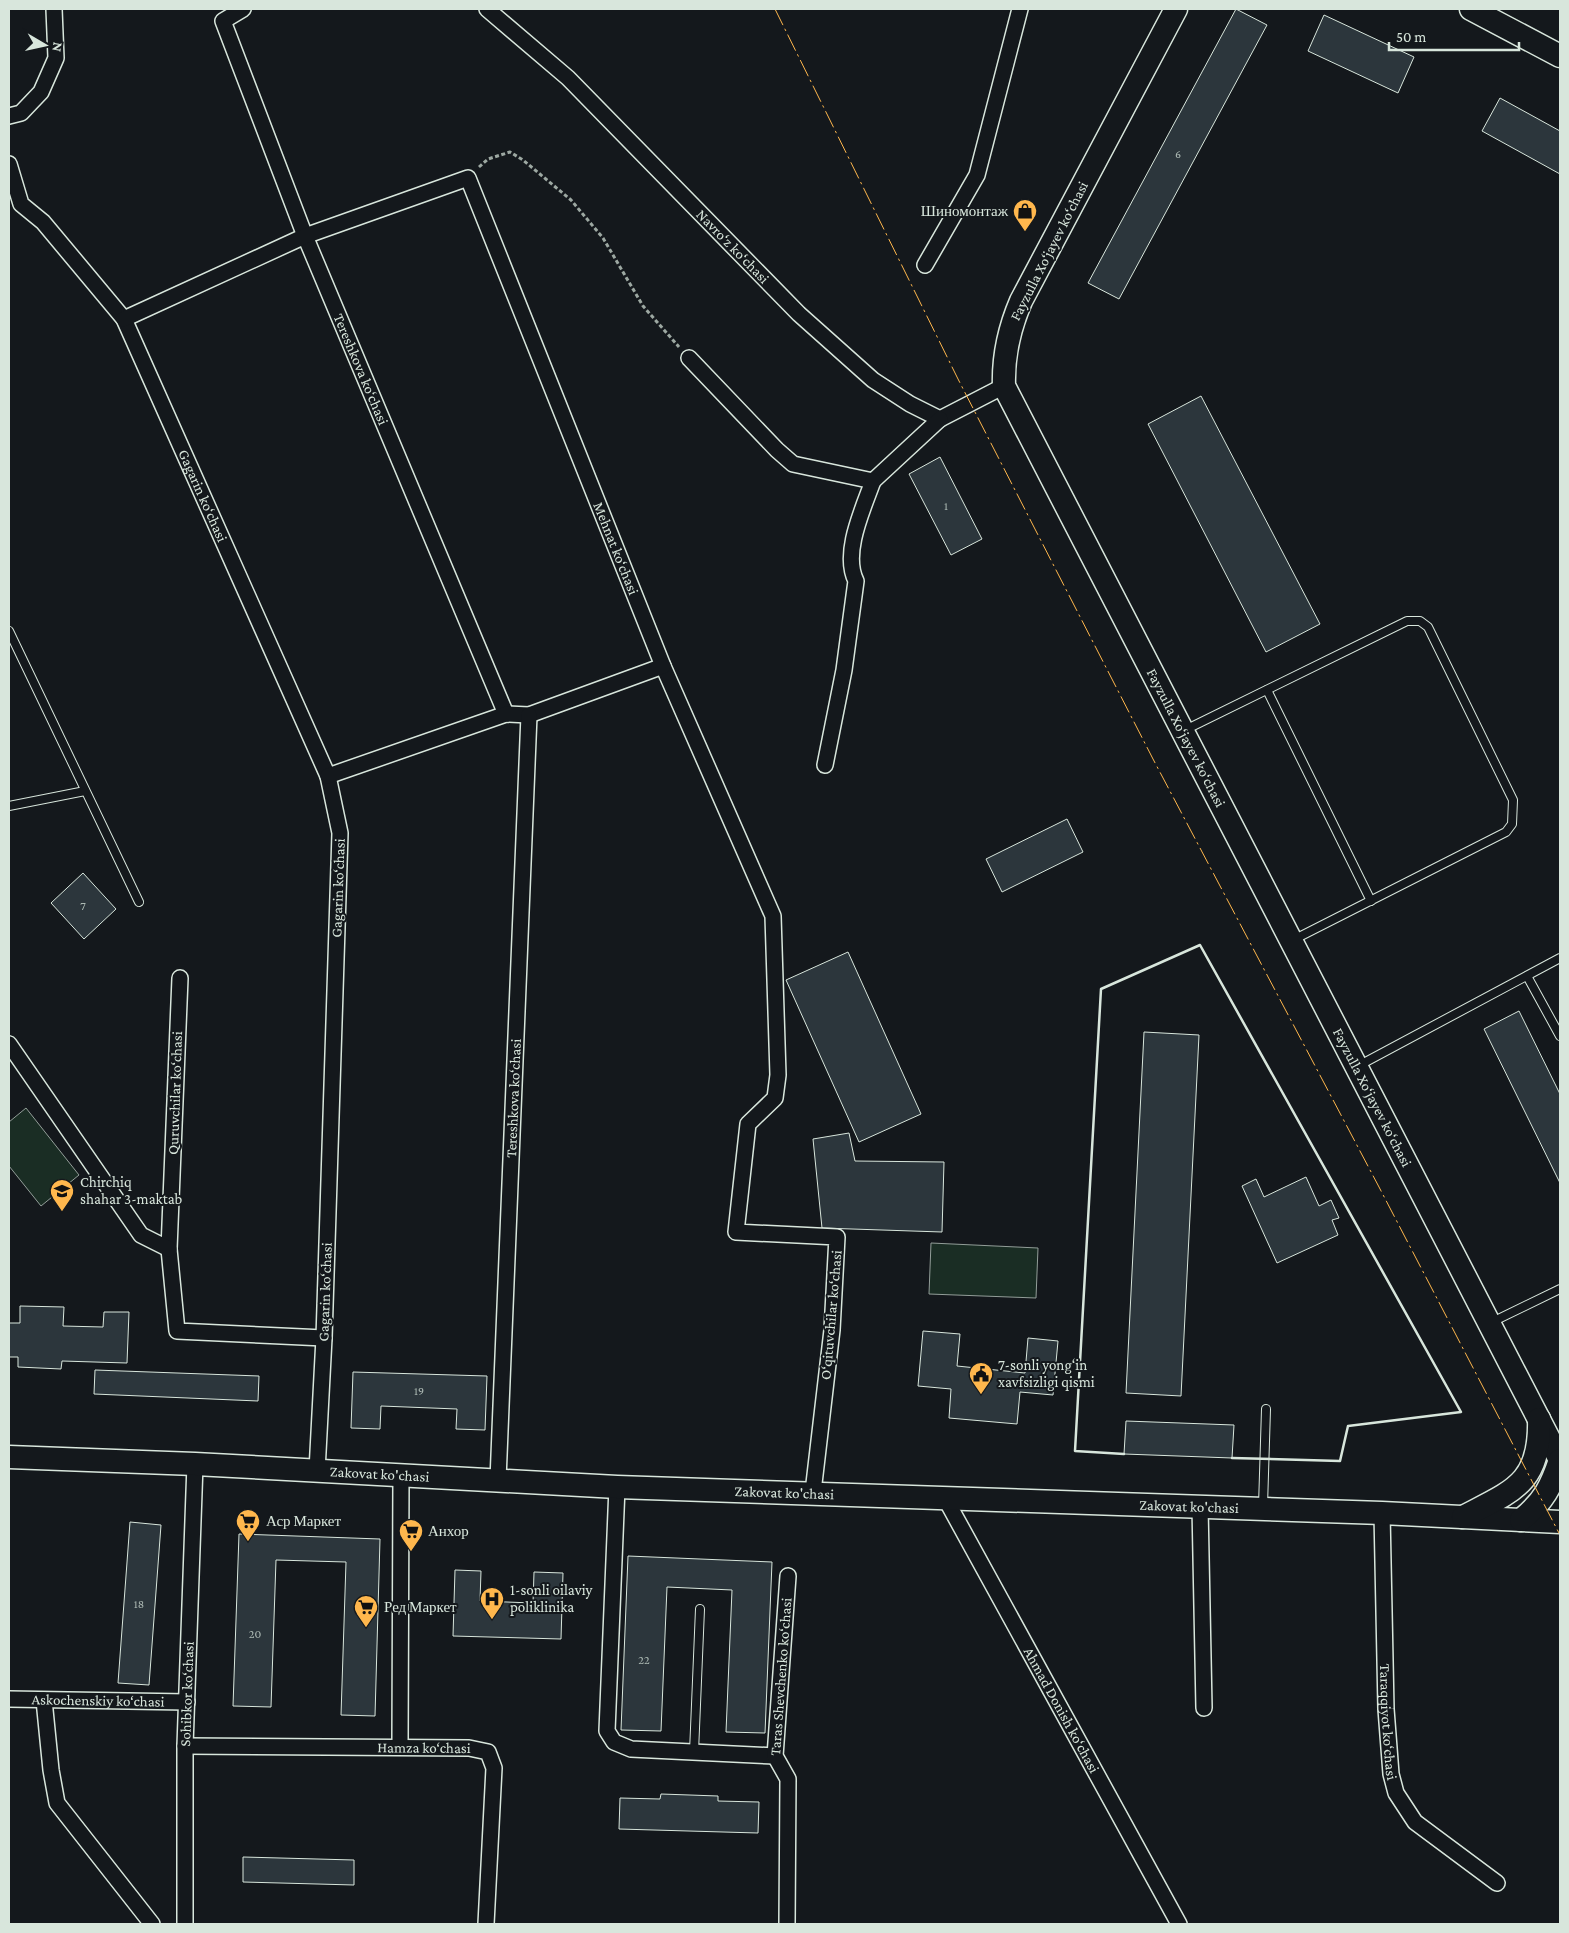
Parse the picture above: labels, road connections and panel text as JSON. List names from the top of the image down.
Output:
{
  "streets": {
    "main road": ["Fayzulla Xo‘jayev ko‘chasi", "Zakovat ko'chasi"],
    "street": [
      "Navro‘z ko‘chasi",
      "Tereshkova ko‘chasi",
      "Gagarin ko‘chasi",
      "Mehnat ko‘chasi",
      "Quruvchilar ko‘chasi",
      "O‘qituvchilar ko‘chasi",
      "Taras Shevchenko ko‘chasi",
      "Sohibkor ko‘chasi",
      "Askochenskiy ko‘chasi",
      "Ahmad Donish ko‘chasi",
      "Taraqqiyot ko‘chasi",
      "Hamza ko‘chasi"
    ]
  },
  "crossings": [
    ["Tereshkova ko‘chasi", "Zakovat ko'chasi"],
    ["Gagarin ko‘chasi", "Quruvchilar ko‘chasi"],
    ["Gagarin ko‘chasi", "Zakovat ko'chasi"],
    ["Mehnat ko‘chasi", "O‘qituvchilar ko‘chasi"],
    ["O‘qituvchilar ko‘chasi", "Zakovat ko'chasi"],
    ["Zakovat ko'chasi", "Sohibkor ko‘chasi"],
    ["Zakovat ko'chasi", "Ahmad Donish ko‘chasi"],
    ["Zakovat ko'chasi", "Taraqqiyot ko‘chasi"],
    ["Sohibkor ko‘chasi", "Askochenskiy ko‘chasi"],
    ["Sohibkor ko‘chasi", "Hamza ko‘chasi"]
  ],
  "places": {
    "shop": ["Шиномонтаж"],
    "school or university": ["Chirchiq shahar 3-maktab"],
    "public building": ["7-sonli yong‘in xavfsizligi qismi"],
    "supermarket": ["Аср Маркет", "Анхор", "Ред Маркет"],
    "hospital": ["1-sonli oilaviy poliklinika"]
  },
  "house_numbers": [
    "6",
    "1",
    "7",
    "19",
    "18",
    "20",
    "22"
  ],
  "scale_bar": "50 m",
  "north": "right"
}
